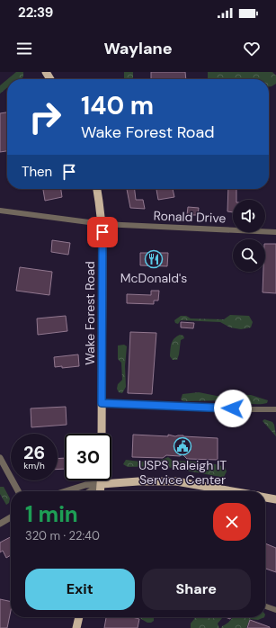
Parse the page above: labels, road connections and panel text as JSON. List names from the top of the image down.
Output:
{
  "streets": {
    "main road": ["Wake Forest Road"],
    "street": ["Ronald Drive"]
  },
  "crossings": [
    ["Ronald Drive", "Wake Forest Road"]
  ],
  "places": {
    "restaurant": ["McDonald's"],
    "public building": ["USPS Raleigh IT Service Center"]
  },
  "page": {
    "status": "22:39",
    "header": "Waylane",
    "turn": ["140 m", "Wake Forest Road"],
    "then": "Then",
    "speed": "26 km/h",
    "limit": "30",
    "heading": ["1 min", "320 m · 22:40"],
    "buttons": ["Exit", "Share"]
  }
}
